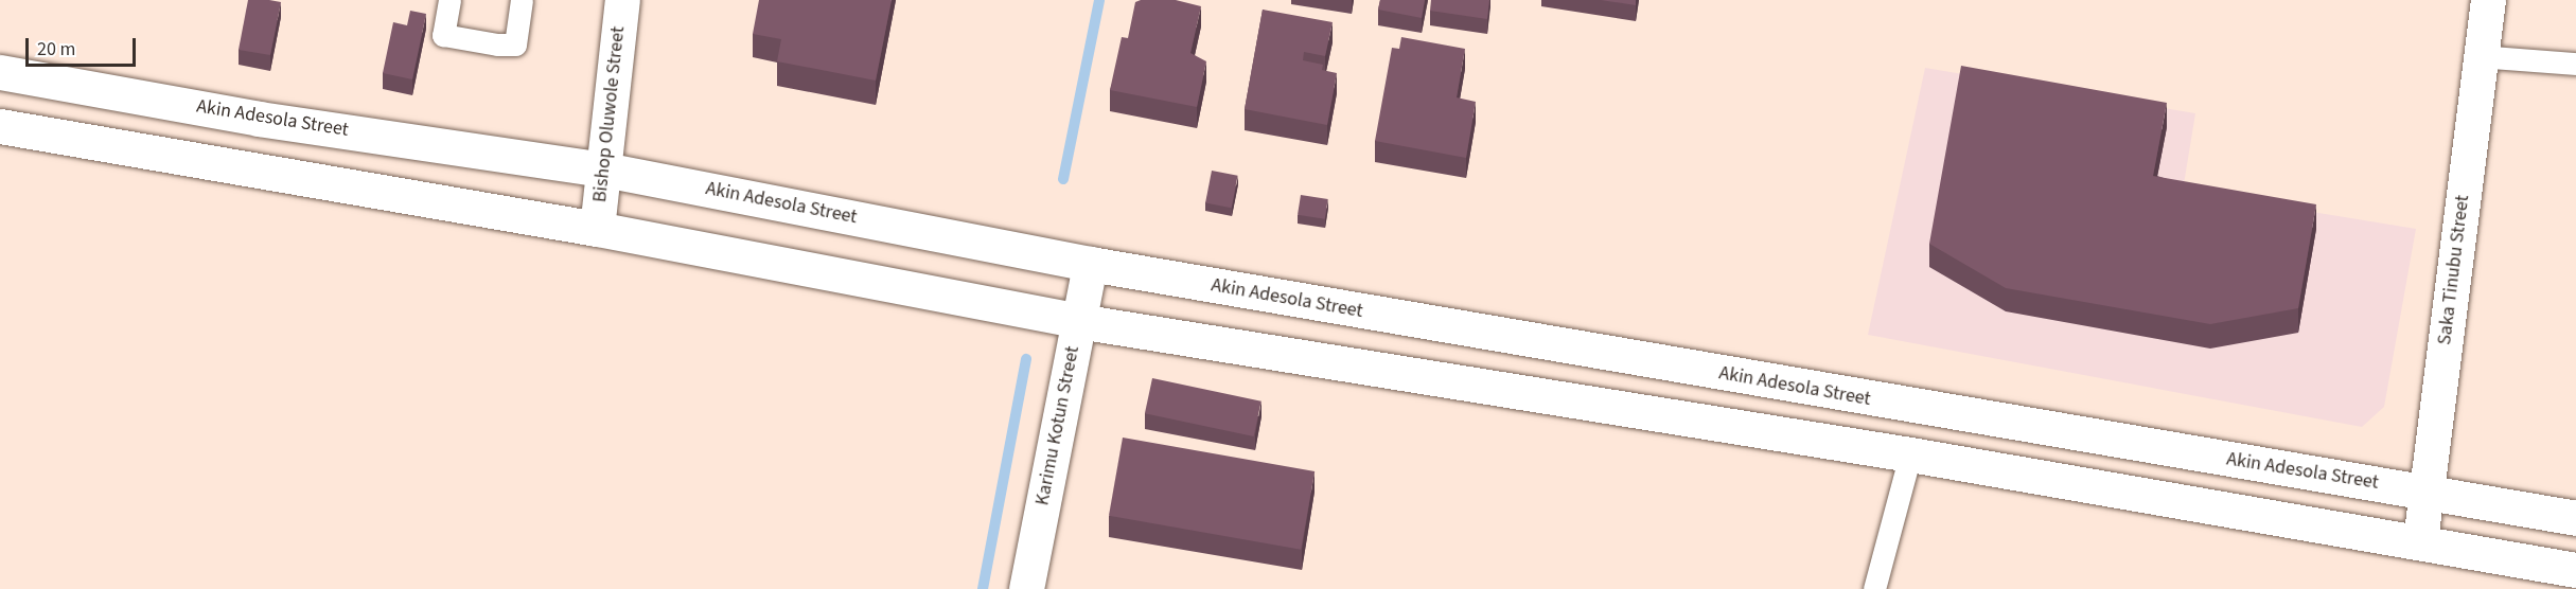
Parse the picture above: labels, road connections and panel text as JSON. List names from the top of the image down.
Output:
{
  "streets": {
    "main road": [
      "Bishop Oluwole Street",
      "Akin Adesola Street",
      "Saka Tinubu Street",
      "Karimu Kotun Street"
    ]
  },
  "crossings": [
    ["Bishop Oluwole Street", "Akin Adesola Street"],
    ["Akin Adesola Street", "Saka Tinubu Street"],
    ["Akin Adesola Street", "Karimu Kotun Street"]
  ],
  "scale_bar": "20 m"
}
